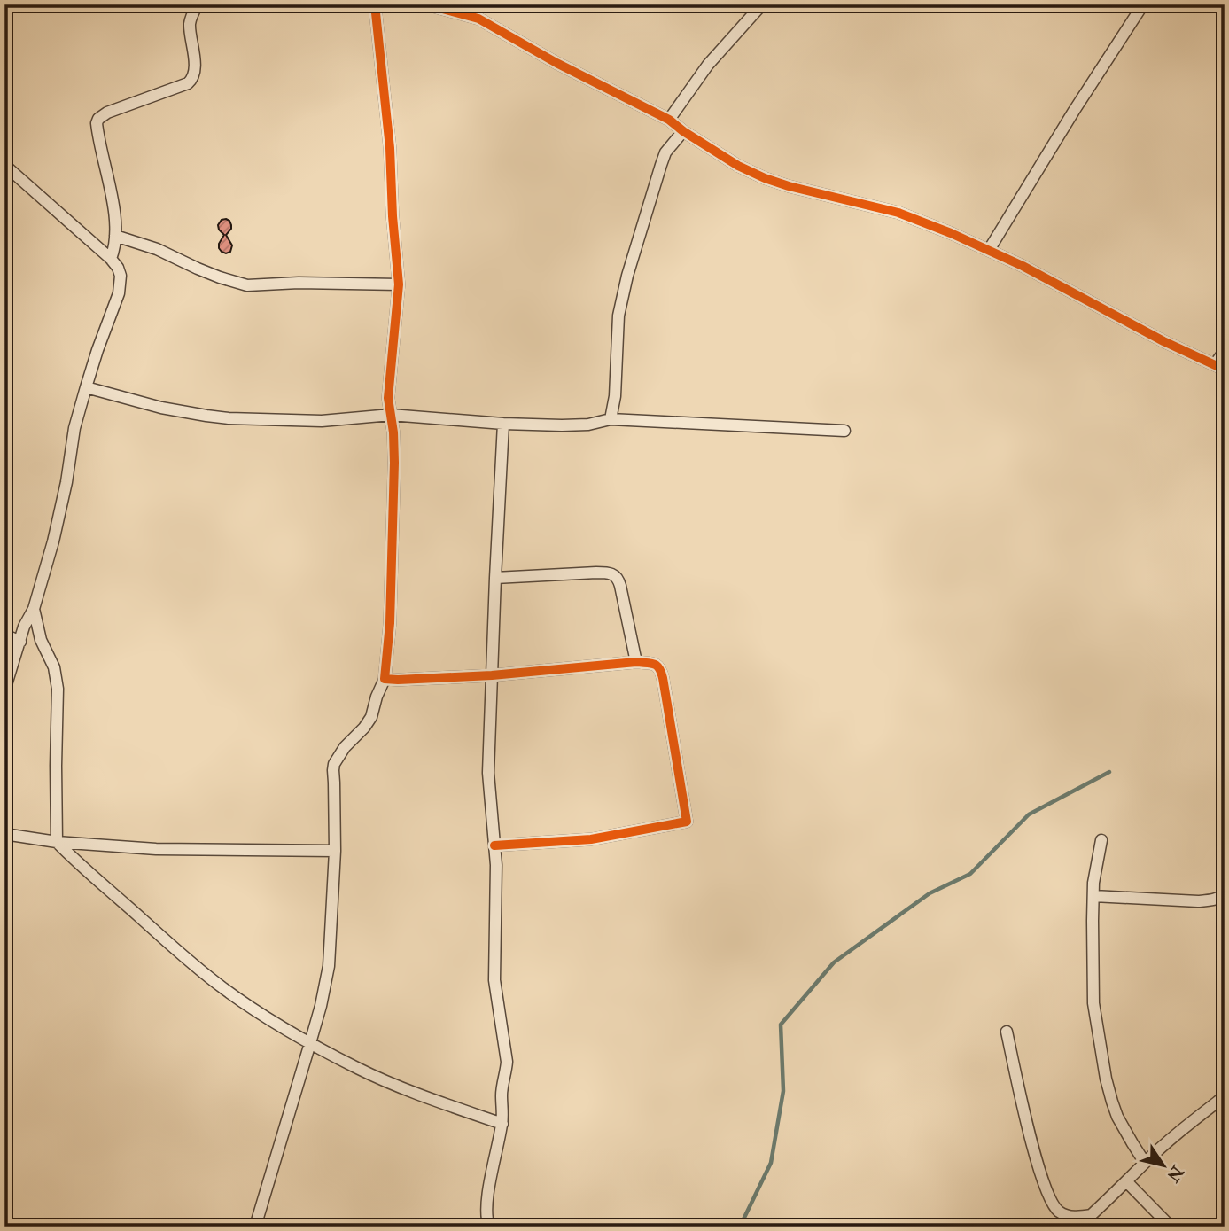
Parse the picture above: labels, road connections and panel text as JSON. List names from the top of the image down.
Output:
{
  "north": "bottom right"
}
